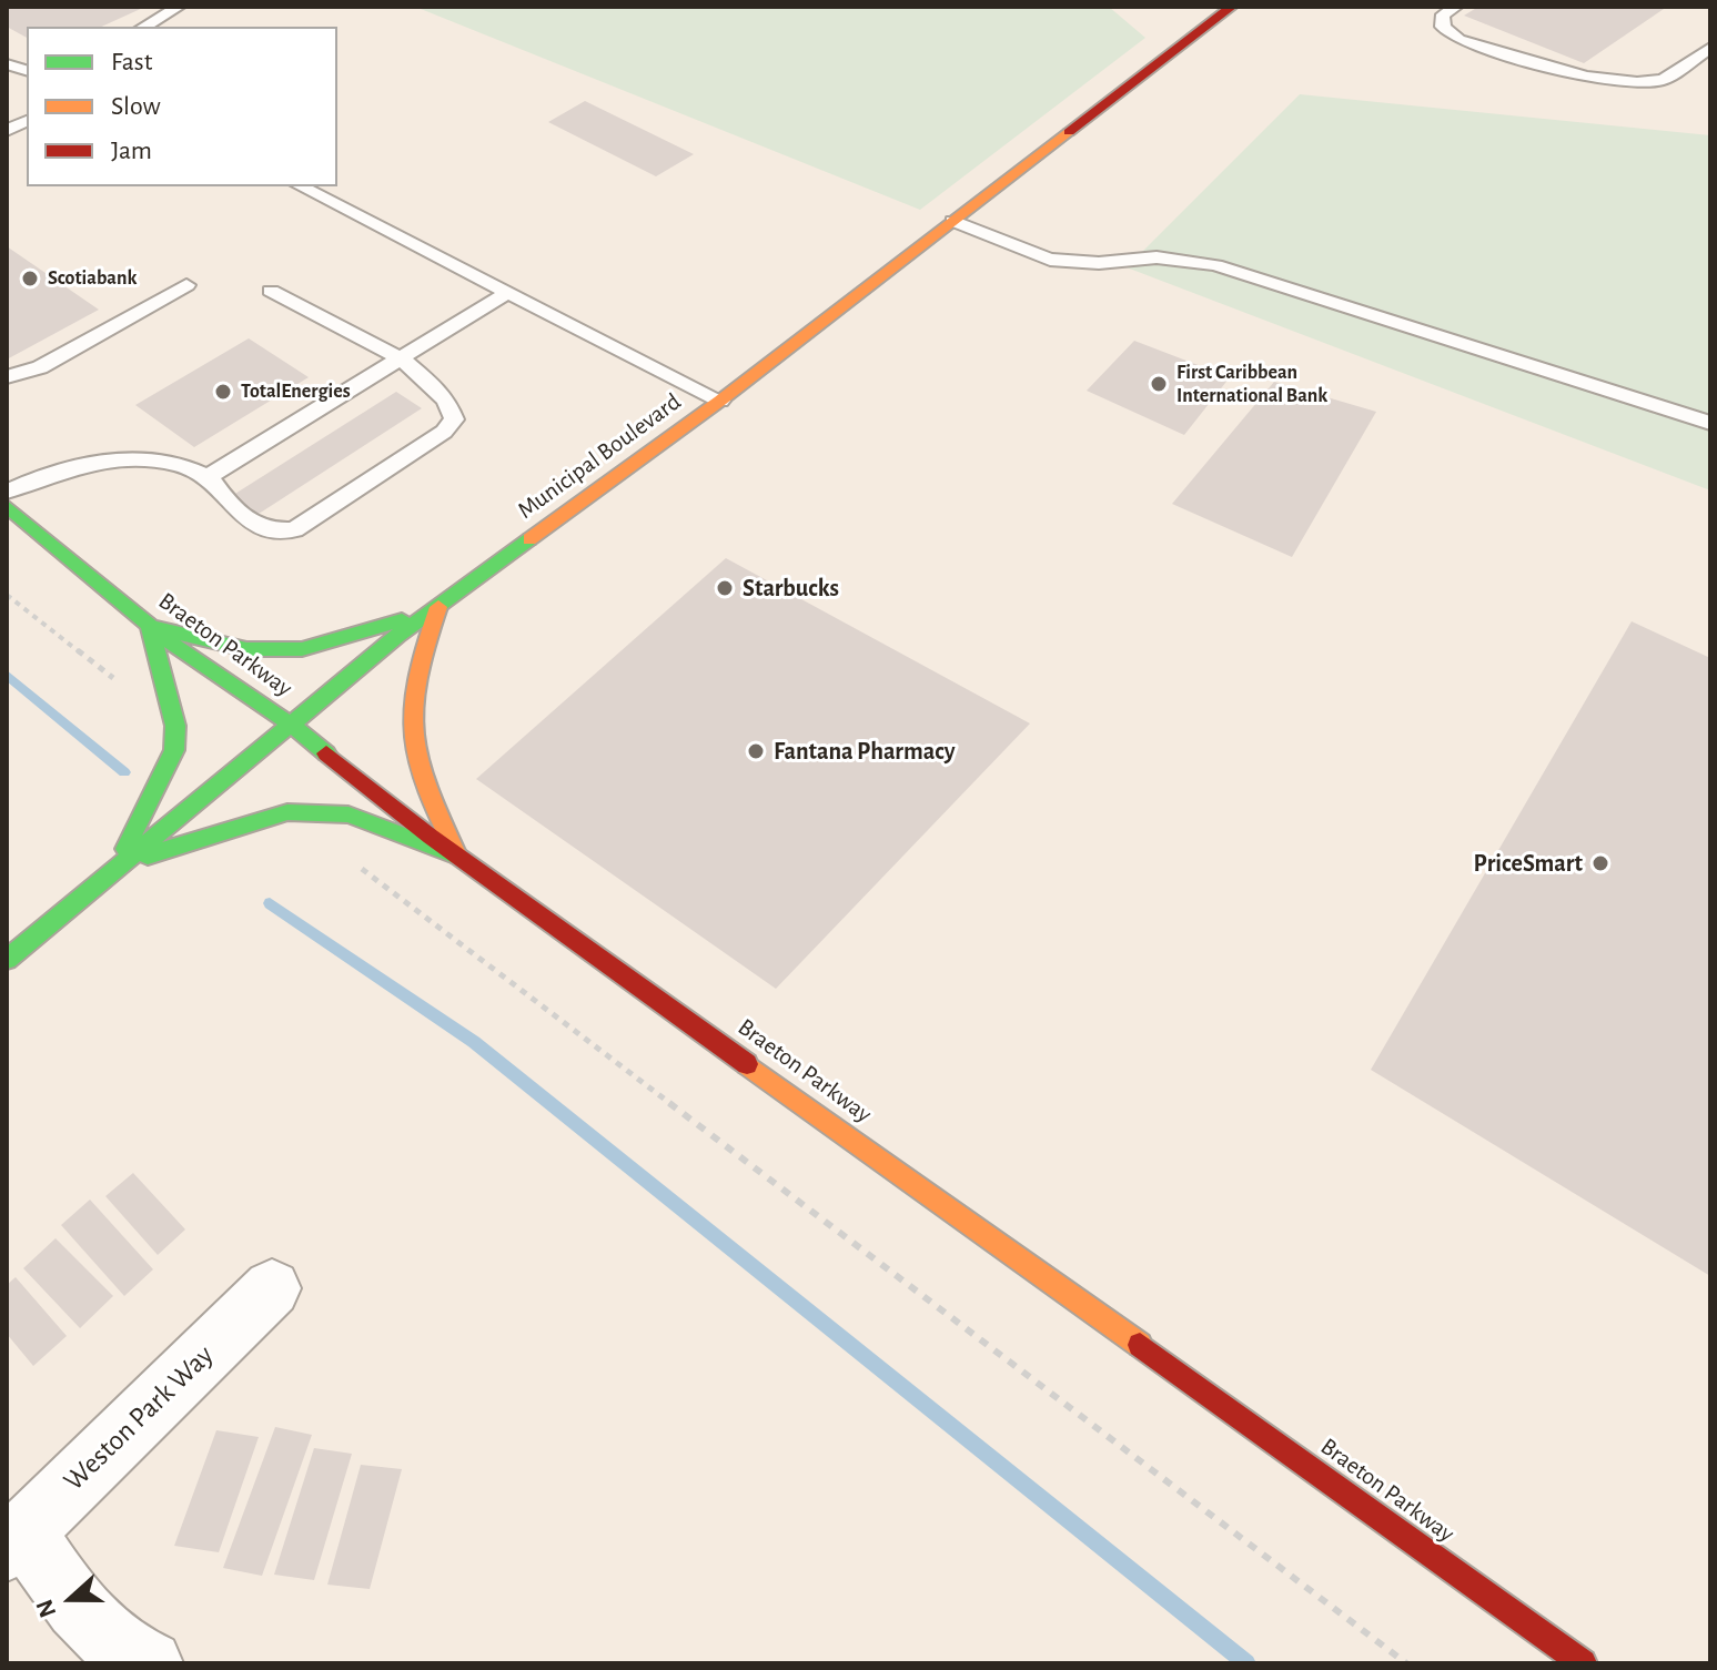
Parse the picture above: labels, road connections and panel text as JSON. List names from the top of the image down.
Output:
{
  "streets": {
    "main road": ["Municipal Boulevard", "Braeton Parkway"],
    "street": ["Weston Park Way"]
  },
  "crossings": [
    ["Municipal Boulevard", "Braeton Parkway"]
  ],
  "places": [
    "Scotiabank",
    "First Caribbean International Bank",
    "TotalEnergies",
    "Starbucks",
    "Fantana Pharmacy",
    "PriceSmart"
  ],
  "legend": ["Fast", "Slow", "Jam"],
  "north": "left"
}
